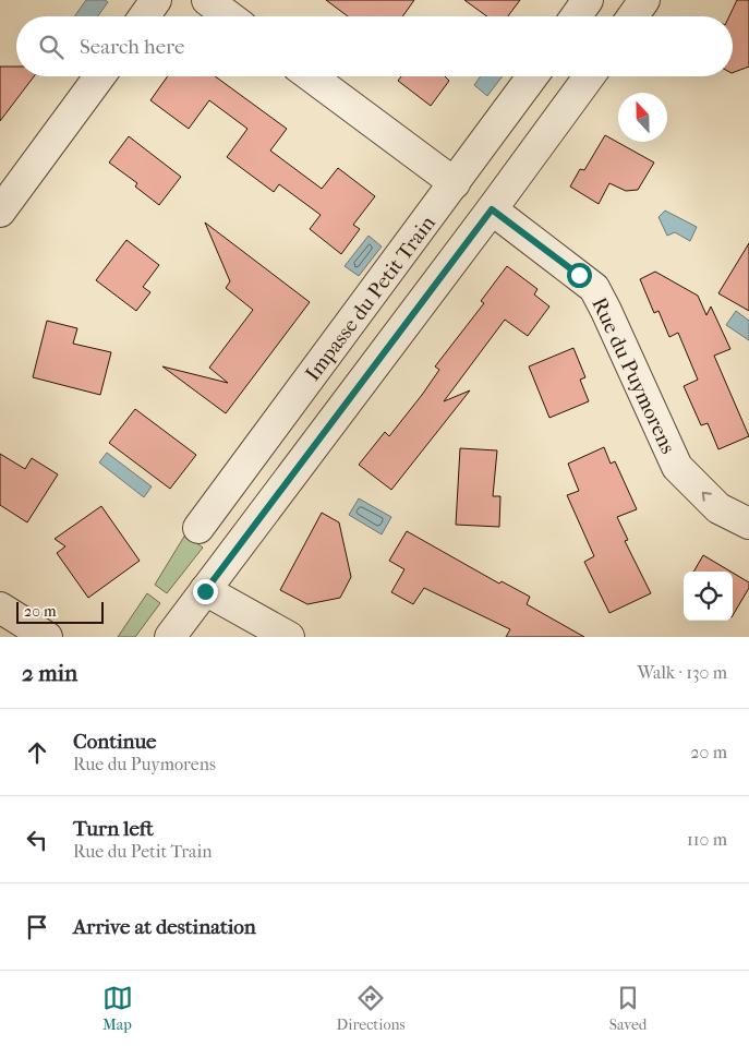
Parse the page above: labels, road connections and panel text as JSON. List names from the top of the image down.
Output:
{
  "streets": {
    "street": ["Impasse du Petit Train", "Rue du Puymorens"]
  },
  "one_way": ["Rue du Puymorens"],
  "scale_bar": "20 m",
  "north": "top",
  "page": {
    "search": "Search here",
    "scale": "20 m",
    "heading": ["2 min", "Walk · 130 m"],
    "list": [
      ["Continue", "Rue du Puymorens", "20 m"],
      ["Turn left", "Rue du Petit Train", "110 m"],
      "Arrive at destination"
    ],
    "nav": ["Map", "Directions", "Saved"]
  }
}
